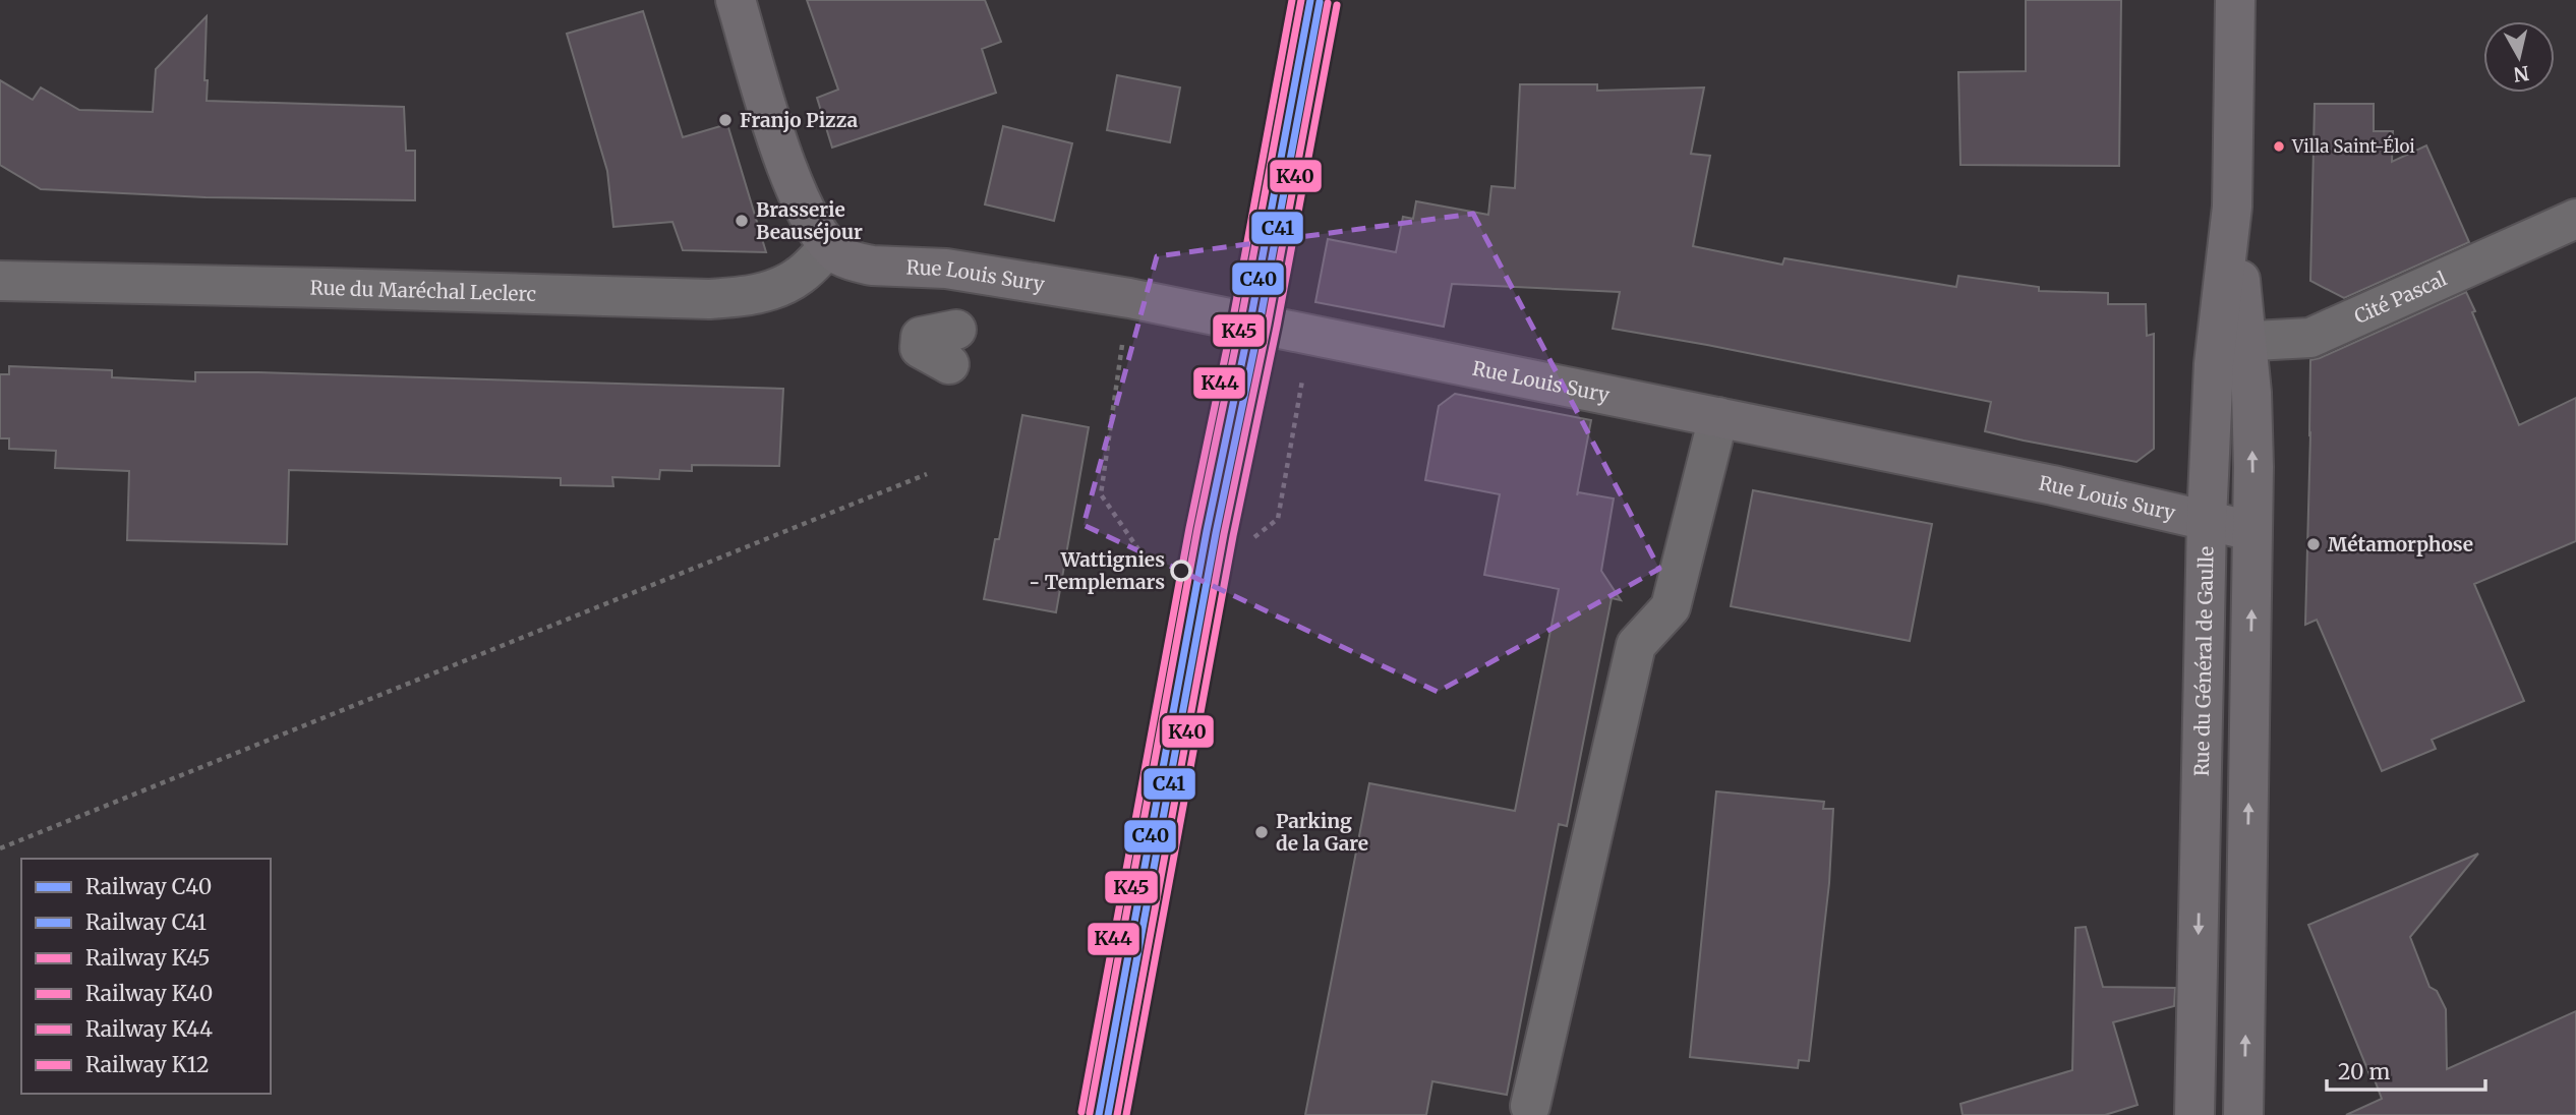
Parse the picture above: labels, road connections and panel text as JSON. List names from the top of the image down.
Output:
{
  "streets": {
    "main road": ["Rue Louis Sury", "Rue du Général de Gaulle"],
    "street": ["Rue du Maréchal Leclerc", "Cité Pascal"]
  },
  "crossings": [
    ["Rue Louis Sury", "Rue du Maréchal Leclerc"],
    ["Rue Louis Sury", "Rue du Général de Gaulle"],
    ["Cité Pascal", "Rue du Général de Gaulle"]
  ],
  "places": [
    "Franjo Pizza",
    "Villa Saint-Éloi",
    "Brasserie Beauséjour",
    "Métamorphose",
    "Wattignies - Templemars",
    "Parking de la Gare"
  ],
  "lines": [
    "rail line C40",
    "rail line K45",
    "rail line K44",
    "rail line C41",
    "rail line K40",
    "rail line K12"
  ],
  "legend": [
    "Railway C40",
    "Railway C41",
    "Railway K45",
    "Railway K40",
    "Railway K44",
    "Railway K12"
  ],
  "scale_bar": "20 m",
  "north": "bottom"
}
